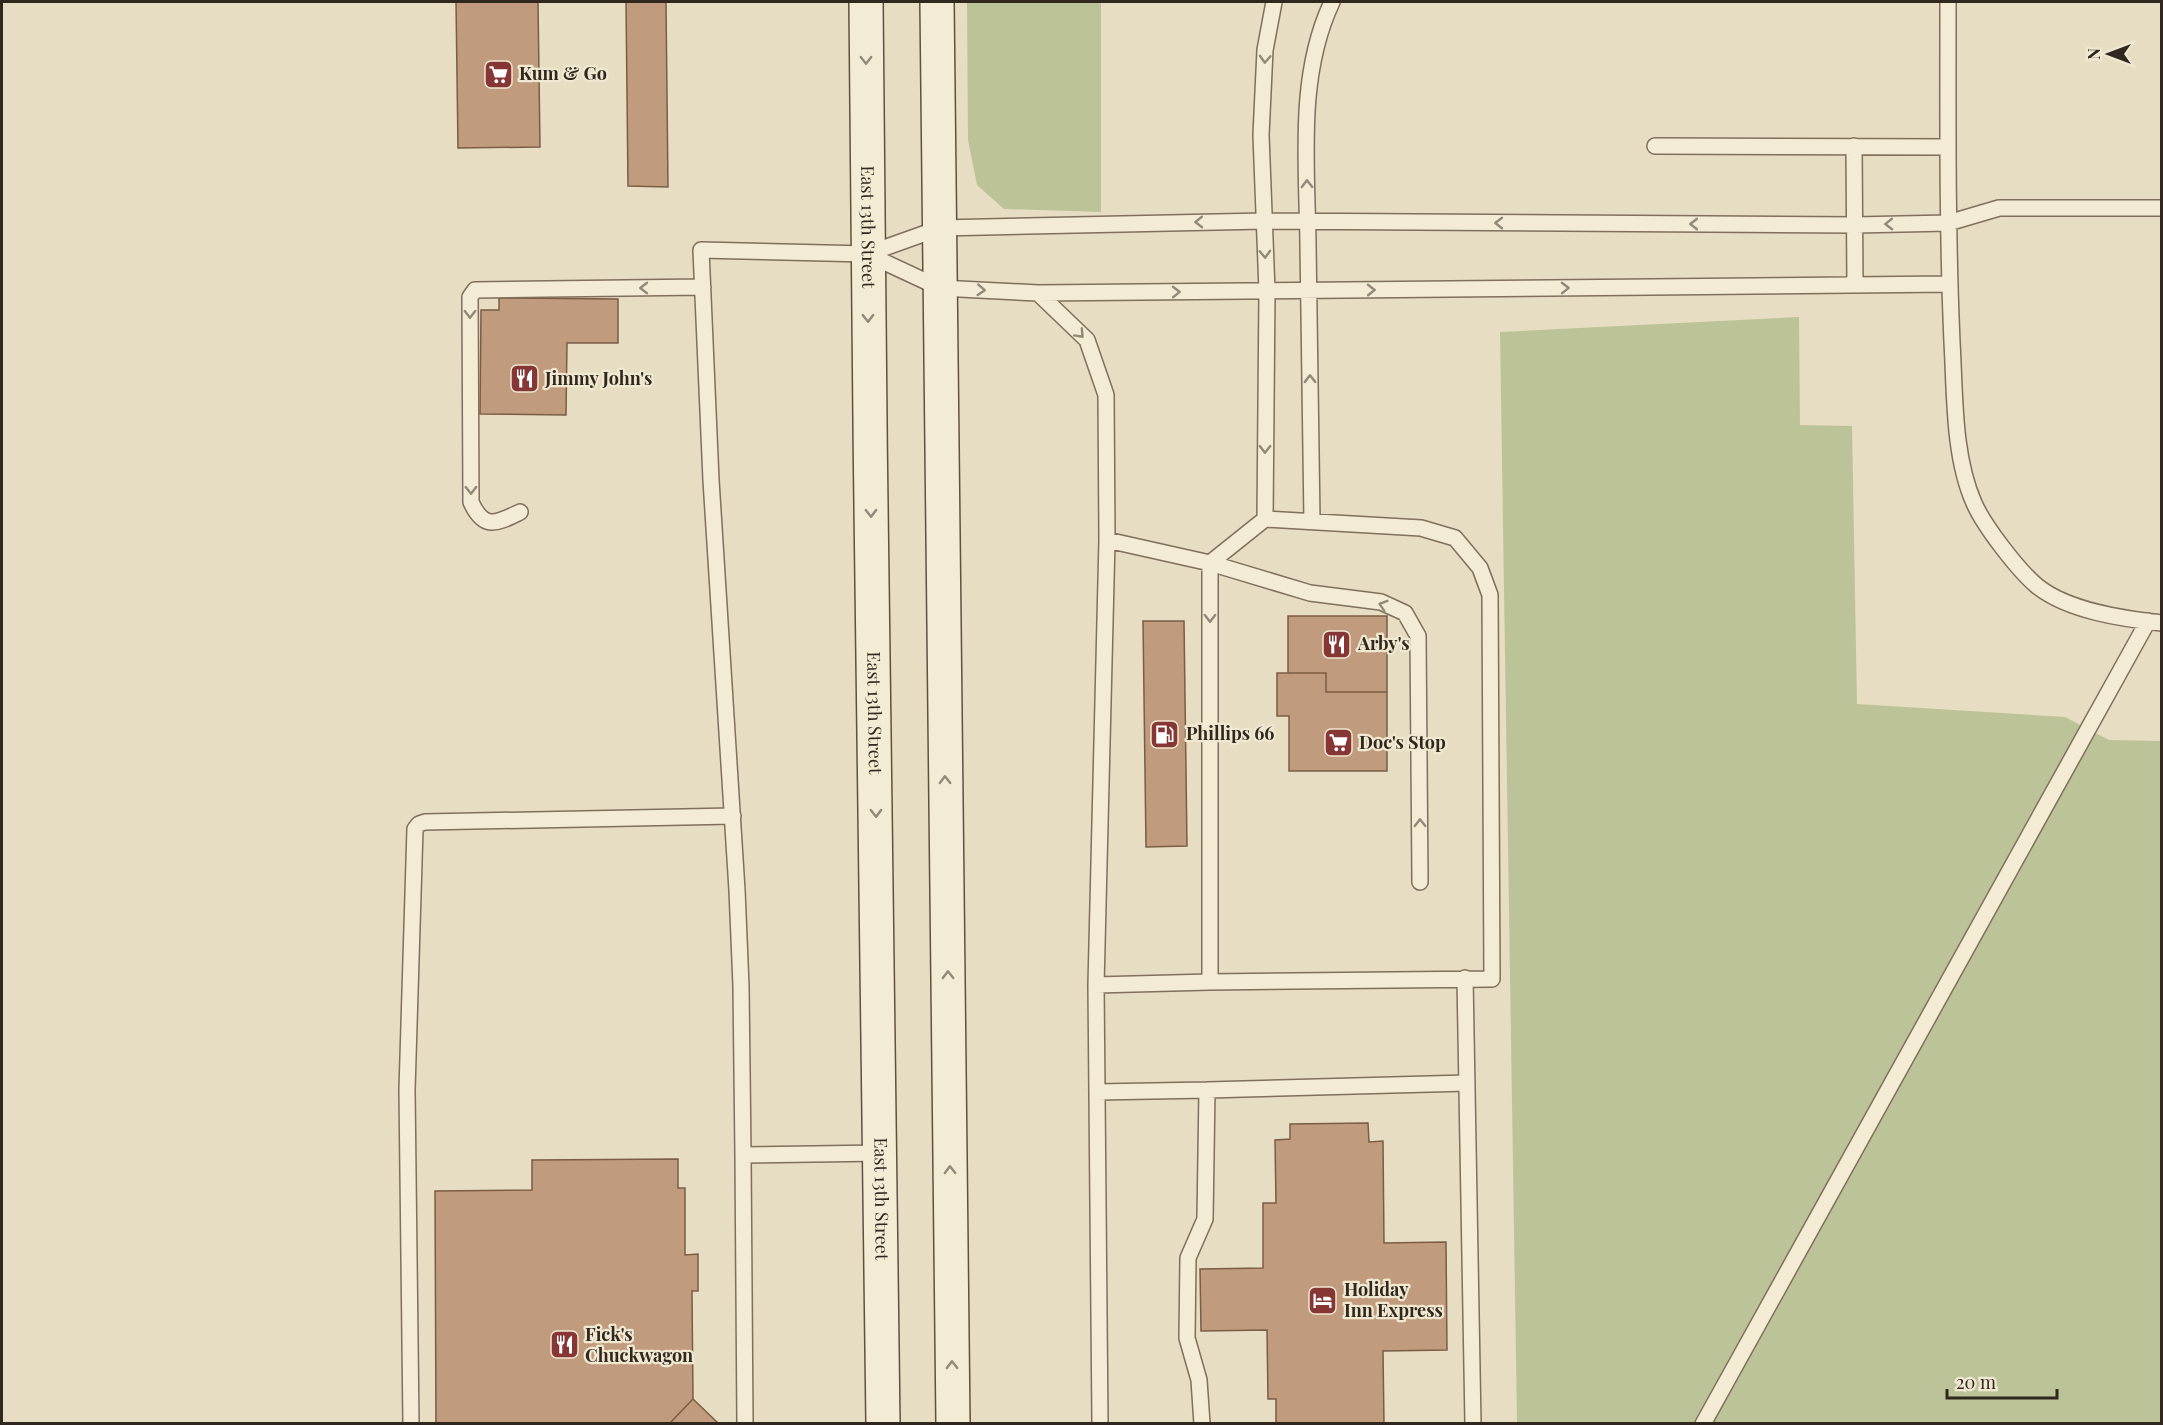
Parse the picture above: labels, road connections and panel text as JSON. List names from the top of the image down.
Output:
{
  "streets": {
    "main road": ["East 13th Street"]
  },
  "places": {
    "supermarket": ["Kum & Go", "Doc's Stop"],
    "restaurant": ["Jimmy John's", "Arby's", "Fick's Chuckwagon"],
    "fuel station": ["Phillips 66"],
    "hotel": ["Holiday Inn Express"]
  },
  "scale_bar": "20 m",
  "north": "left"
}
